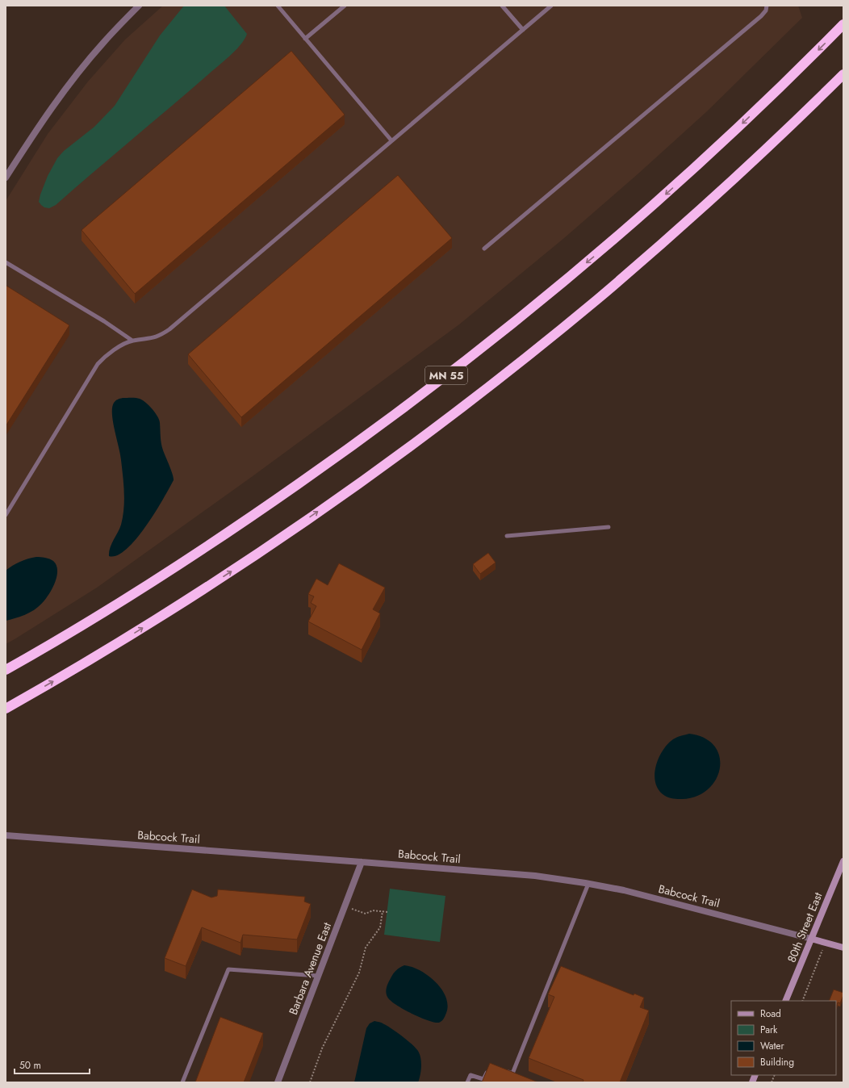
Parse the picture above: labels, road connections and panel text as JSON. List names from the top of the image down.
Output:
{
  "streets": {
    "highway": ["MN 55"],
    "street": ["Babcock Trail", "80th Street East", "Barbara Avenue East"]
  },
  "crossings": [
    ["Babcock Trail", "80th Street East"],
    ["Babcock Trail", "Barbara Avenue East"]
  ],
  "legend": [
    "Road",
    "Park",
    "Water",
    "Building"
  ],
  "scale_bar": "50 m"
}
